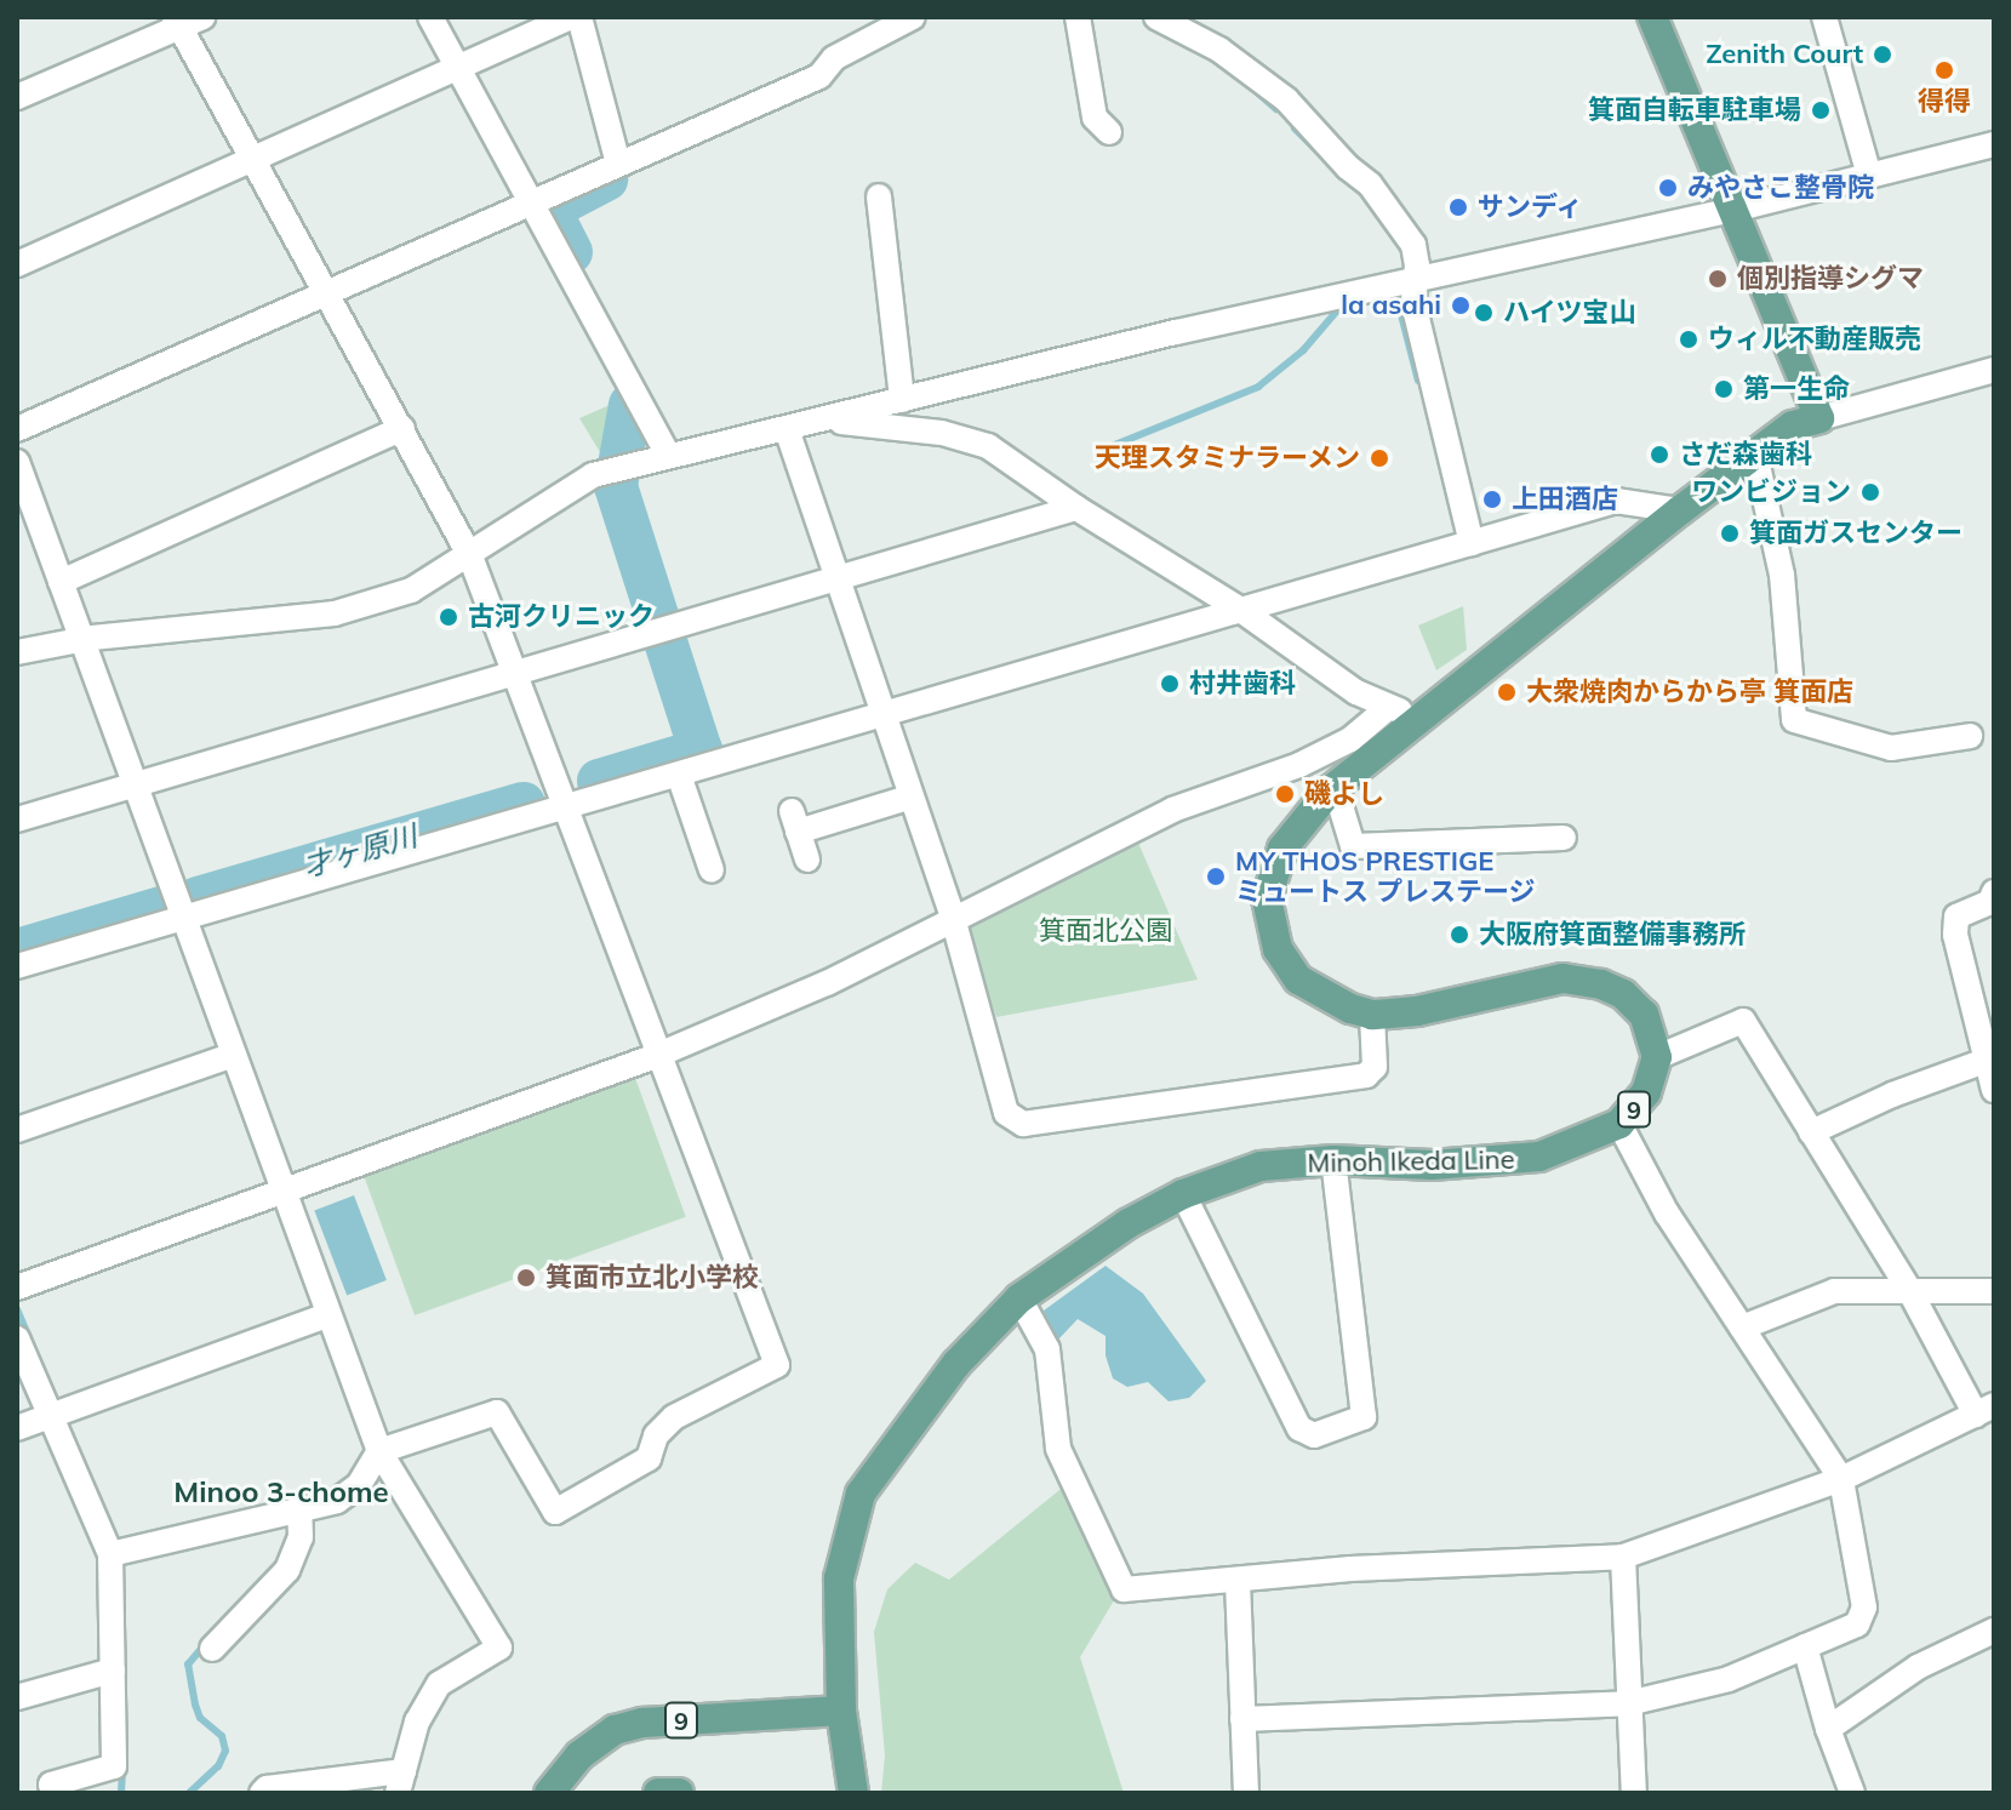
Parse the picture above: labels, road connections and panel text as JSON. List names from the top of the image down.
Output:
{
  "streets": {
    "main road": ["9", "Minoh Ikeda Line"]
  },
  "crossings": [
    ["9", "Minoh Ikeda Line"]
  ],
  "districts": ["Minoo 3-chome"],
  "water": ["才ヶ原川"],
  "parks": ["箕面北公園"],
  "places": [
    "Zenith Court",
    "得得",
    "箕面自転車駐車場",
    "みやさこ整骨院",
    "サンディ",
    "個別指導シグマ",
    "la asahi",
    "ハイツ宝山",
    "ウィル不動産販売",
    "第一生命",
    "さだ森歯科",
    "天理スタミナラーメン",
    "ワンビジョン",
    "上田酒店",
    "箕面ガスセンター",
    "古河クリニック",
    "村井歯科",
    "大衆焼肉からから亭 箕面店",
    "磯よし",
    "MY THOS PRESTIGE ミュートス プレステージ",
    "大阪府箕面整備事務所",
    "箕面市立北小学校"
  ]
}
